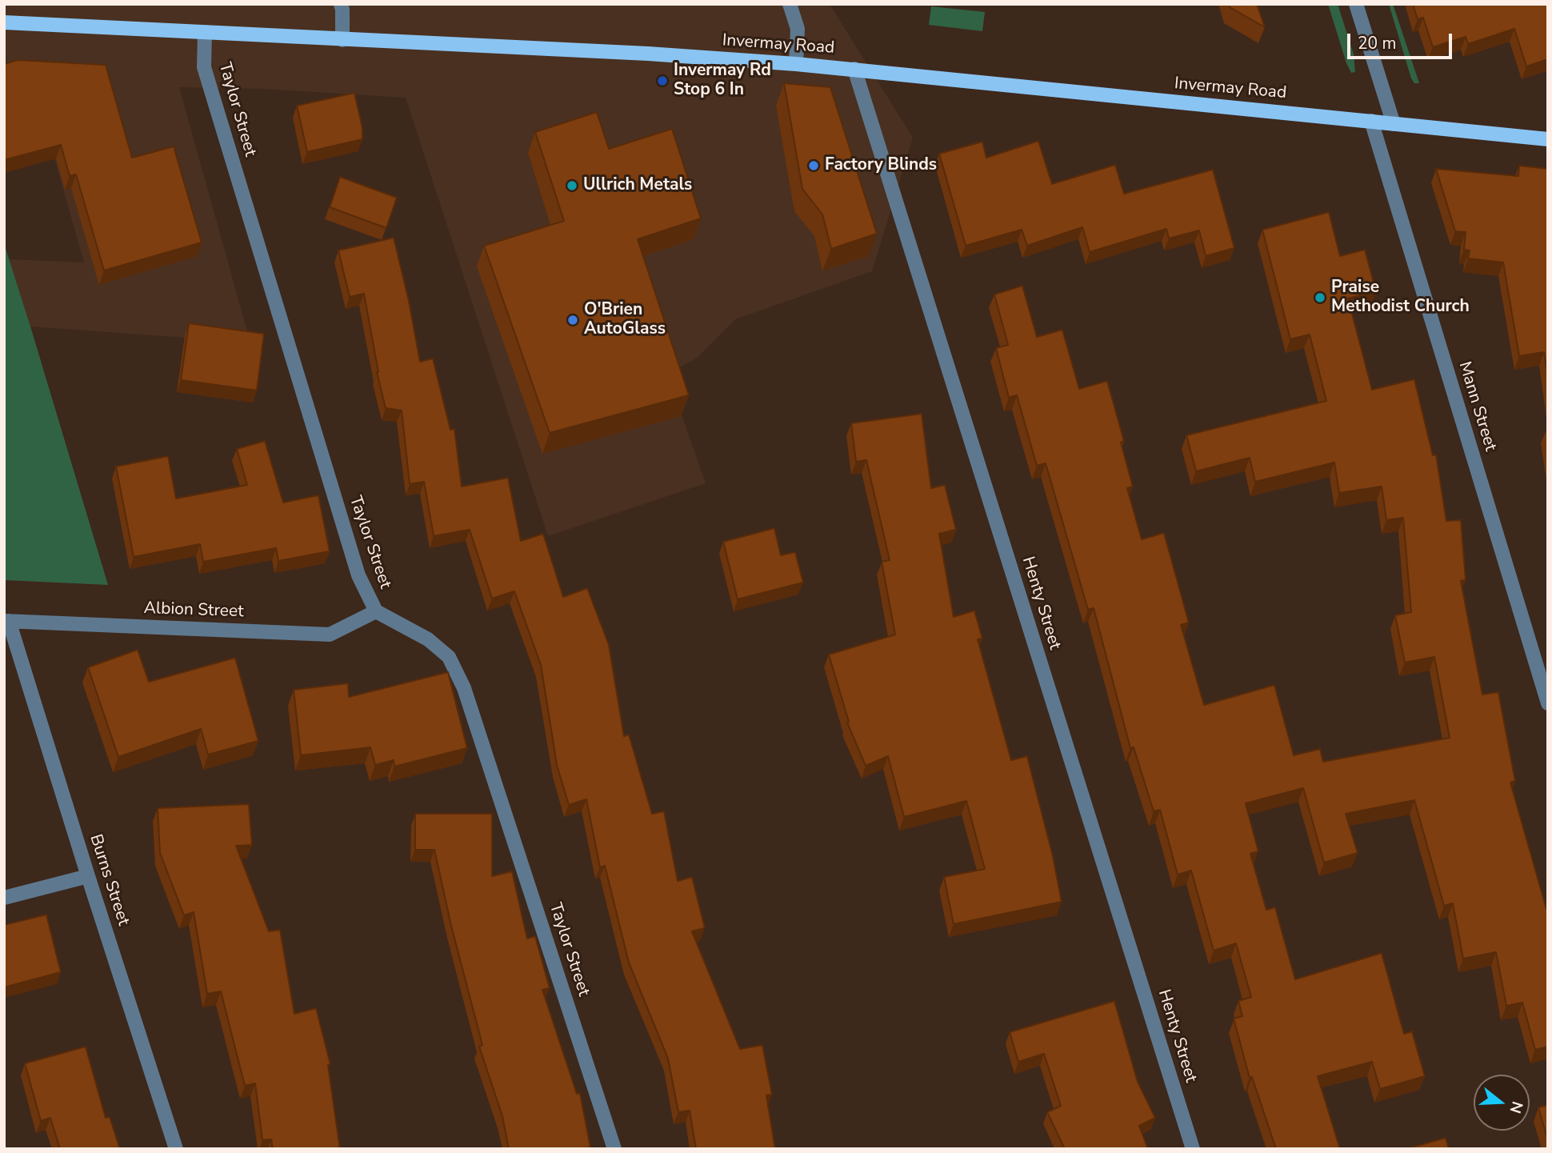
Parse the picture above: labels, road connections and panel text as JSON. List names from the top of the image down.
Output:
{
  "streets": {
    "main road": ["Invermay Road"],
    "street": [
      "Taylor Street",
      "Mann Street",
      "Henty Street",
      "Albion Street",
      "Burns Street"
    ]
  },
  "crossings": [
    ["Invermay Road", "Taylor Street"],
    ["Invermay Road", "Mann Street"],
    ["Invermay Road", "Henty Street"],
    ["Taylor Street", "Albion Street"],
    ["Albion Street", "Burns Street"]
  ],
  "places": [
    "Invermay Rd Stop 6 In",
    "Factory Blinds",
    "Ullrich Metals",
    "Praise Methodist Church",
    "O'Brien AutoGlass"
  ],
  "scale_bar": "20 m",
  "north": "right"
}
